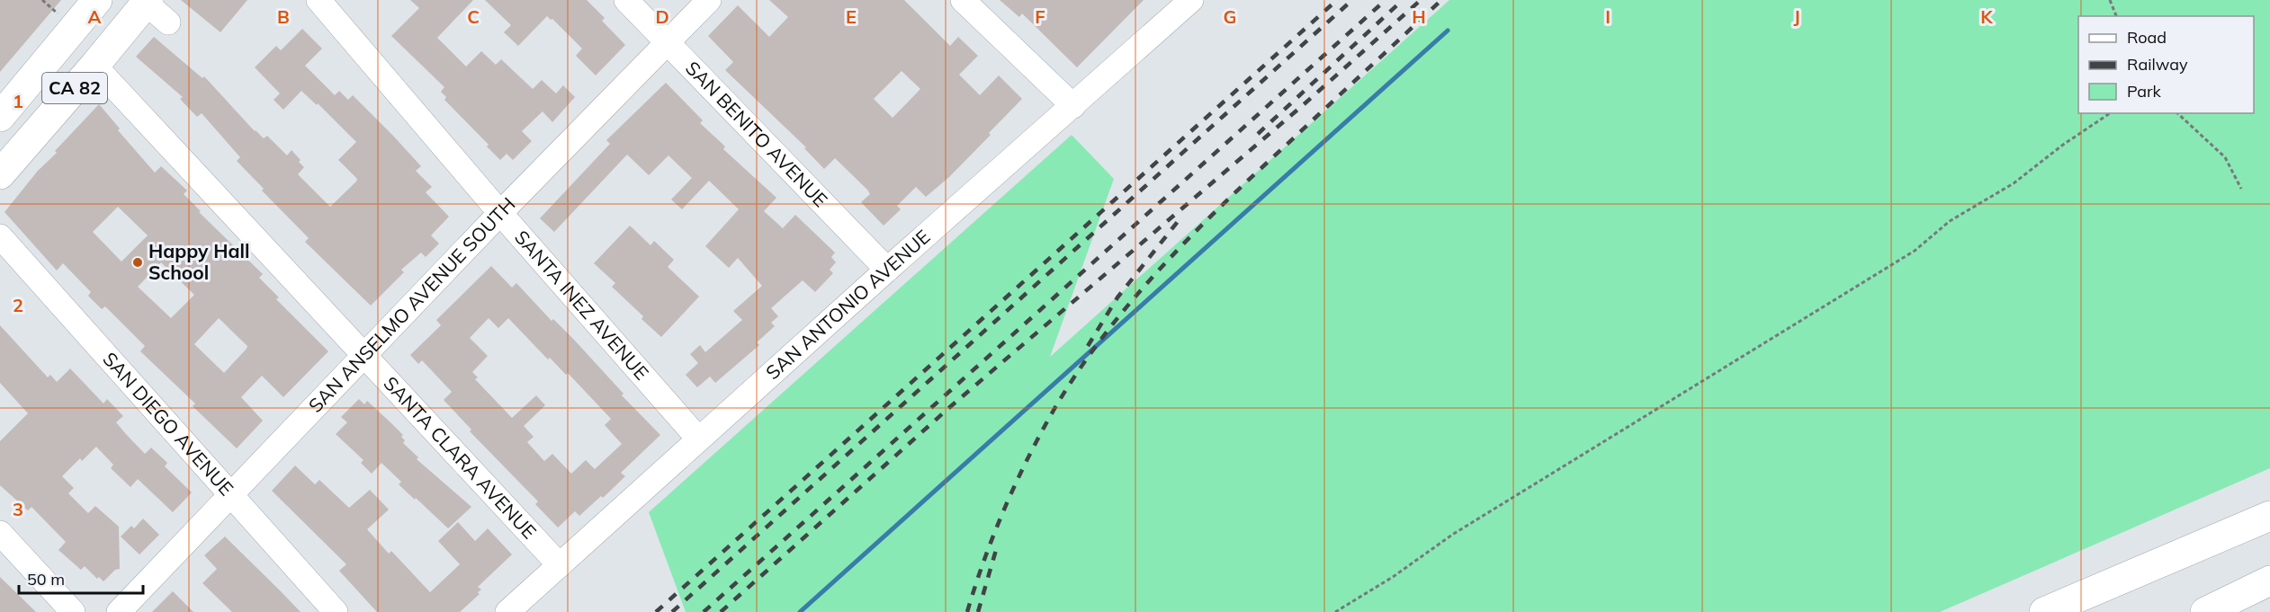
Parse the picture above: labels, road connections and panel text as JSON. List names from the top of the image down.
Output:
{
  "streets": {
    "main road": ["CA 82"],
    "street": [
      "SAN BENITO AVENUE",
      "SAN ANSELMO AVENUE SOUTH",
      "SAN ANTONIO AVENUE",
      "SANTA INEZ AVENUE",
      "SAN DIEGO AVENUE",
      "SANTA CLARA AVENUE"
    ]
  },
  "crossings": [
    ["CA 82", "SANTA CLARA AVENUE"],
    ["SAN BENITO AVENUE", "SAN ANSELMO AVENUE SOUTH"],
    ["SAN BENITO AVENUE", "SAN ANTONIO AVENUE"],
    ["SAN ANSELMO AVENUE SOUTH", "SANTA INEZ AVENUE"],
    ["SAN ANSELMO AVENUE SOUTH", "SAN DIEGO AVENUE"],
    ["SAN ANSELMO AVENUE SOUTH", "SANTA CLARA AVENUE"],
    ["SAN ANTONIO AVENUE", "SANTA INEZ AVENUE"],
    ["SAN ANTONIO AVENUE", "SANTA CLARA AVENUE"]
  ],
  "places": ["Happy Hall School"],
  "legend": ["Road", "Railway", "Park"],
  "scale_bar": "50 m",
  "grid": {
    "columns": [
      "A",
      "B",
      "C",
      "D",
      "E",
      "F",
      "G",
      "H",
      "I",
      "J",
      "K"
    ],
    "rows": ["1", "2", "3"]
  }
}
